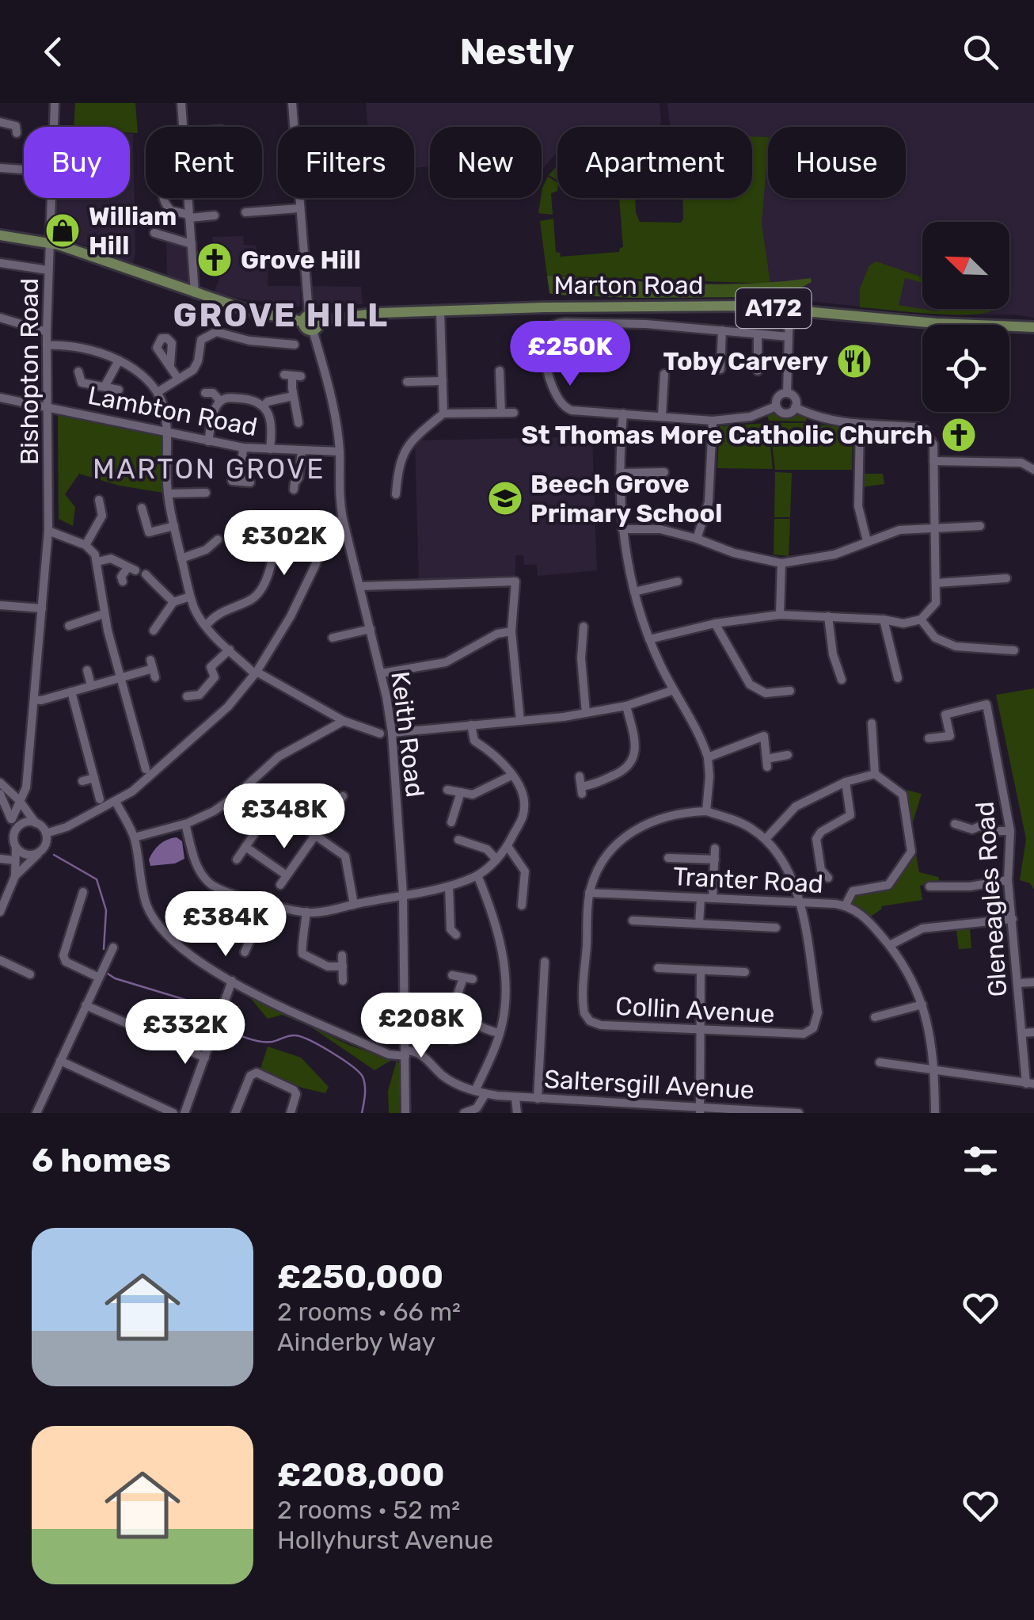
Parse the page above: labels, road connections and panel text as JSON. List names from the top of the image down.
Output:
{
  "streets": {
    "main road": ["Marton Road", "A172"],
    "street": [
      "Bishopton Road",
      "Lambton Road",
      "Keith Road",
      "Tranter Road",
      "Gleneagles Road",
      "Collin Avenue",
      "Saltersgill Avenue"
    ]
  },
  "crossings": [
    ["Marton Road", "Keith Road"],
    ["Bishopton Road", "Lambton Road"],
    ["Lambton Road", "Keith Road"],
    ["Keith Road", "Saltersgill Avenue"],
    ["Tranter Road", "Collin Avenue"]
  ],
  "districts": ["GROVE HILL", "MARTON GROVE"],
  "places": {
    "shop": ["William Hill"],
    "church": ["Grove Hill", "St Thomas More Catholic Church"],
    "restaurant": ["Toby Carvery"],
    "school or university": ["Beech Grove Primary School"]
  },
  "north": "top left",
  "page": {
    "header": "Nestly",
    "chip": [
      "Buy",
      "Rent",
      "Filters",
      "New",
      "Apartment",
      "House"
    ],
    "price": [
      "£250K",
      "£302K",
      "£348K",
      "£384K",
      "£208K",
      "£332K"
    ],
    "heading": "6 homes",
    "list": [
      {
        "name": "£250,000",
        "note": "2 rooms · 66 m² · Ainderby Way"
      },
      {
        "name": "£208,000",
        "note": "2 rooms · 52 m² · Hollyhurst Avenue"
      }
    ]
  }
}
